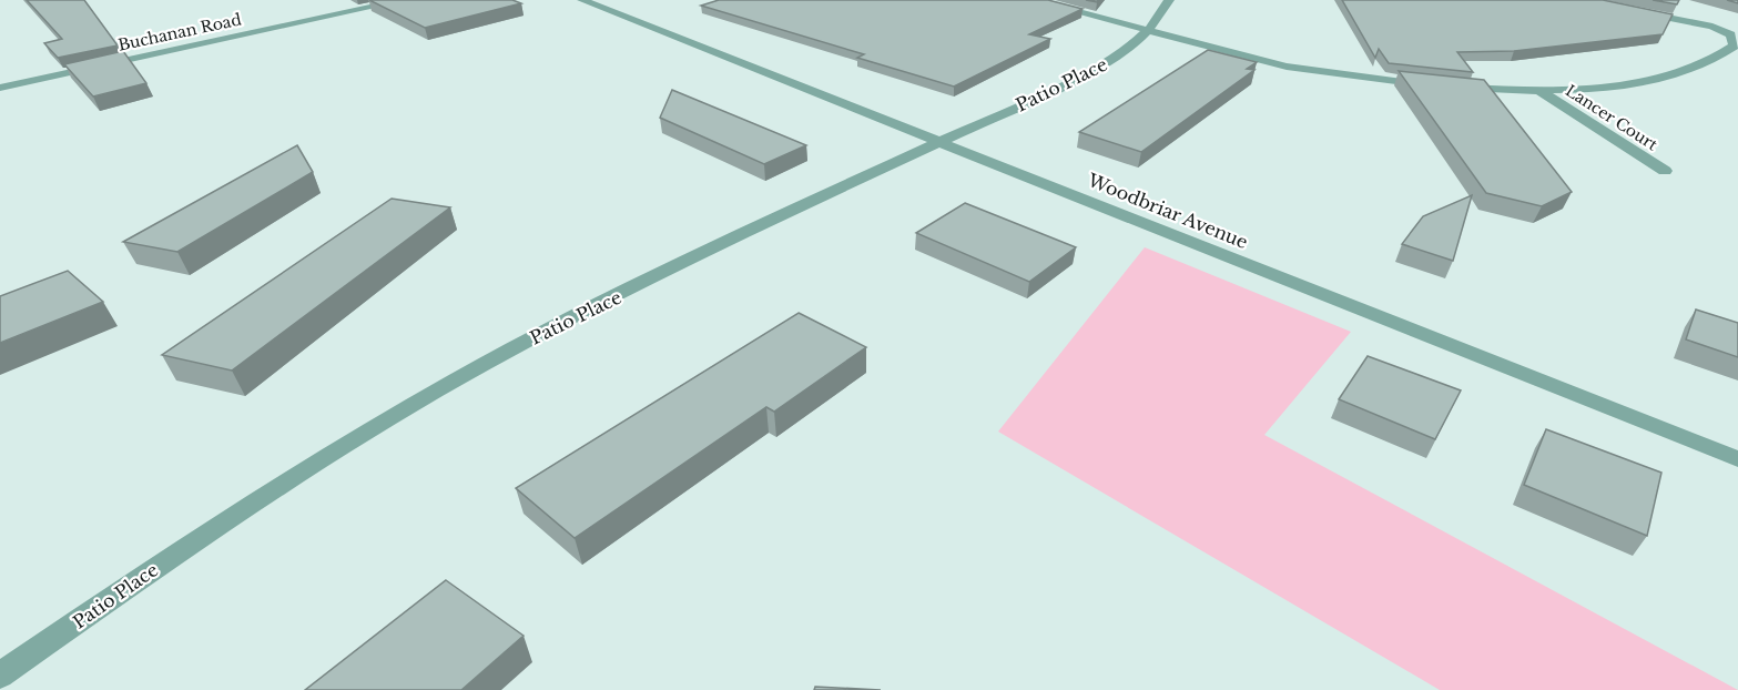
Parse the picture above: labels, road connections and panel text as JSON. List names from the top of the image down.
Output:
{
  "streets": {
    "street": [
      "Buchanan Road",
      "Patio Place",
      "Lancer Court",
      "Woodbriar Avenue"
    ]
  },
  "crossings": [
    ["Patio Place", "Woodbriar Avenue"]
  ]
}
